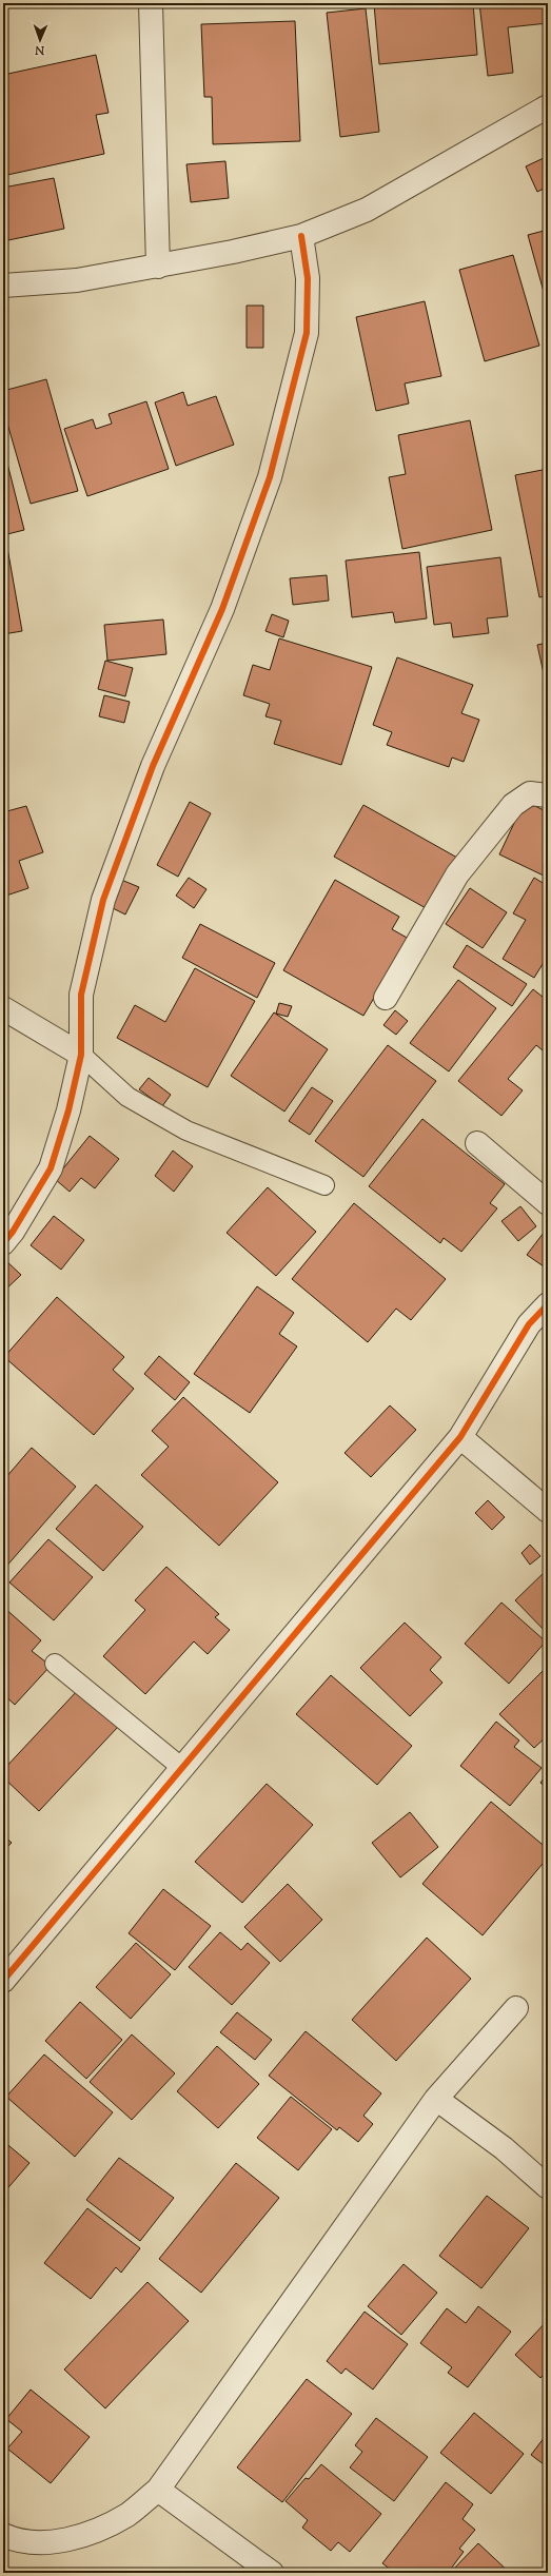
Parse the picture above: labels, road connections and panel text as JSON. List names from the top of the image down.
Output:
{
  "north": "bottom"
}
